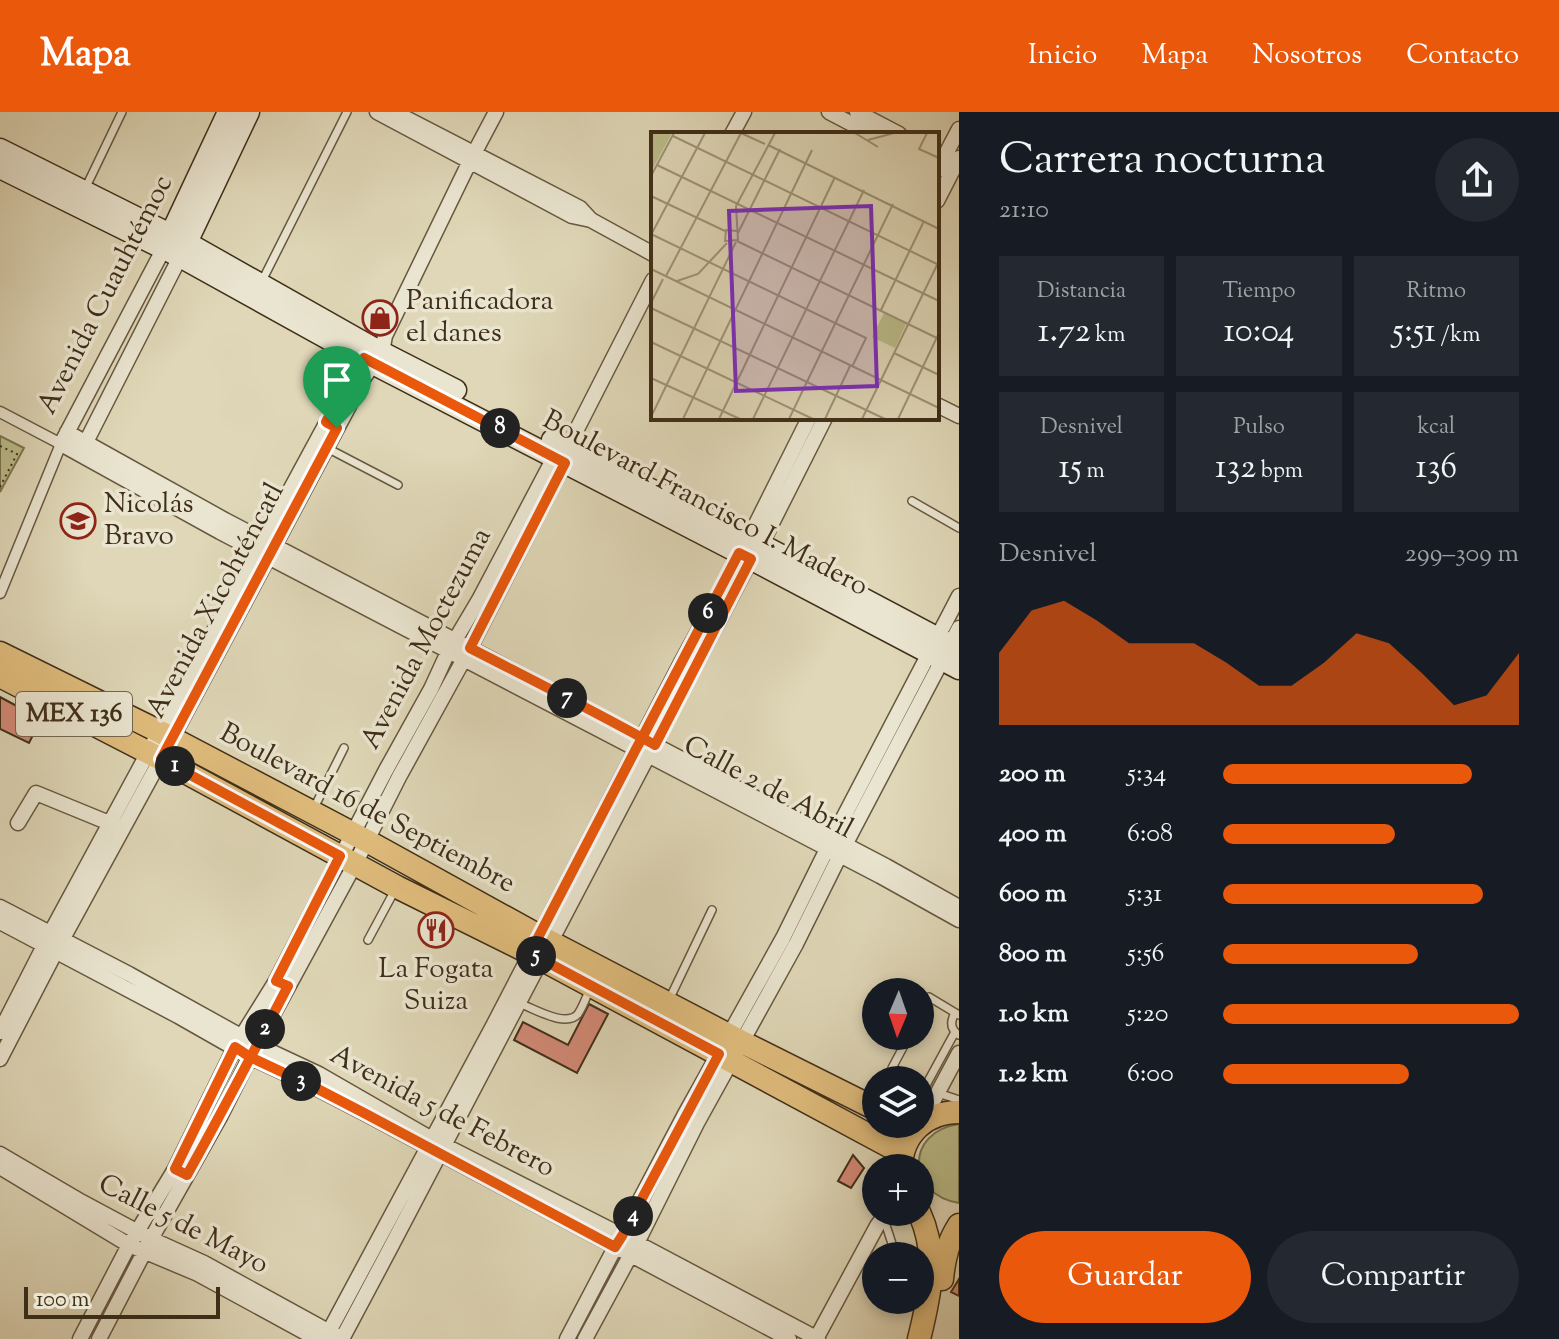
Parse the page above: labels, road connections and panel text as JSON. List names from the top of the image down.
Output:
{
  "streets": {
    "main road": [
      "Avenida Cuauhtémoc",
      "Boulevard Francisco I. Madero",
      "MEX 136",
      "Boulevard 16 de Septiembre"
    ],
    "street": [
      "Avenida Xicohténcatl",
      "Avenida Moctezuma",
      "Calle 2 de Abril",
      "Avenida 5 de Febrero",
      "Calle 5 de Mayo"
    ]
  },
  "crossings": [
    ["Avenida Cuauhtémoc", "Boulevard Francisco I. Madero"],
    ["Avenida Cuauhtémoc", "Calle 2 de Abril"],
    ["Boulevard Francisco I. Madero", "Avenida Xicohténcatl"],
    ["Boulevard Francisco I. Madero", "Avenida Moctezuma"],
    ["Avenida Xicohténcatl", "Calle 2 de Abril"],
    ["Avenida Xicohténcatl", "Boulevard 16 de Septiembre"],
    ["Avenida Xicohténcatl", "Avenida 5 de Febrero"],
    ["Avenida Moctezuma", "Calle 2 de Abril"],
    ["Avenida Moctezuma", "Boulevard 16 de Septiembre"],
    ["Avenida Moctezuma", "Avenida 5 de Febrero"],
    ["Avenida Moctezuma", "Calle 5 de Mayo"]
  ],
  "places": {
    "shop": ["Panificadora el danes"],
    "school or university": ["Nicolás Bravo"],
    "restaurant": ["La Fogata Suiza"]
  },
  "scale_bar": "100 m",
  "north": "bottom",
  "page": {
    "header": "Mapa",
    "nav": [
      "Inicio",
      "Mapa",
      "Nosotros",
      "Contacto"
    ],
    "heading": ["Carrera nocturna", "21:10"],
    "stats": [
      ["Distancia", "1.72 km"],
      ["Tiempo", "10:04"],
      ["Ritmo", "5:51 /km"],
      ["Desnivel", "15 m"],
      ["Pulso", "132 bpm"],
      ["kcal", "136"]
    ],
    "pins": [
      "8",
      "6",
      "7",
      "1",
      "5",
      "2",
      "3",
      "4"
    ],
    "chart": ["Desnivel", "299–309 m"],
    "list": [
      {
        "name": "200 m",
        "note": "5:34"
      },
      {
        "name": "400 m",
        "note": "6:08"
      },
      {
        "name": "600 m",
        "note": "5:31"
      },
      {
        "name": "800 m",
        "note": "5:56"
      },
      {
        "name": "1.0 km",
        "note": "5:20"
      },
      {
        "name": "1.2 km",
        "note": "6:00"
      }
    ],
    "map_buttons": ["+", "−"],
    "buttons": ["Guardar", "Compartir"],
    "scale": "100 m"
  }
}
